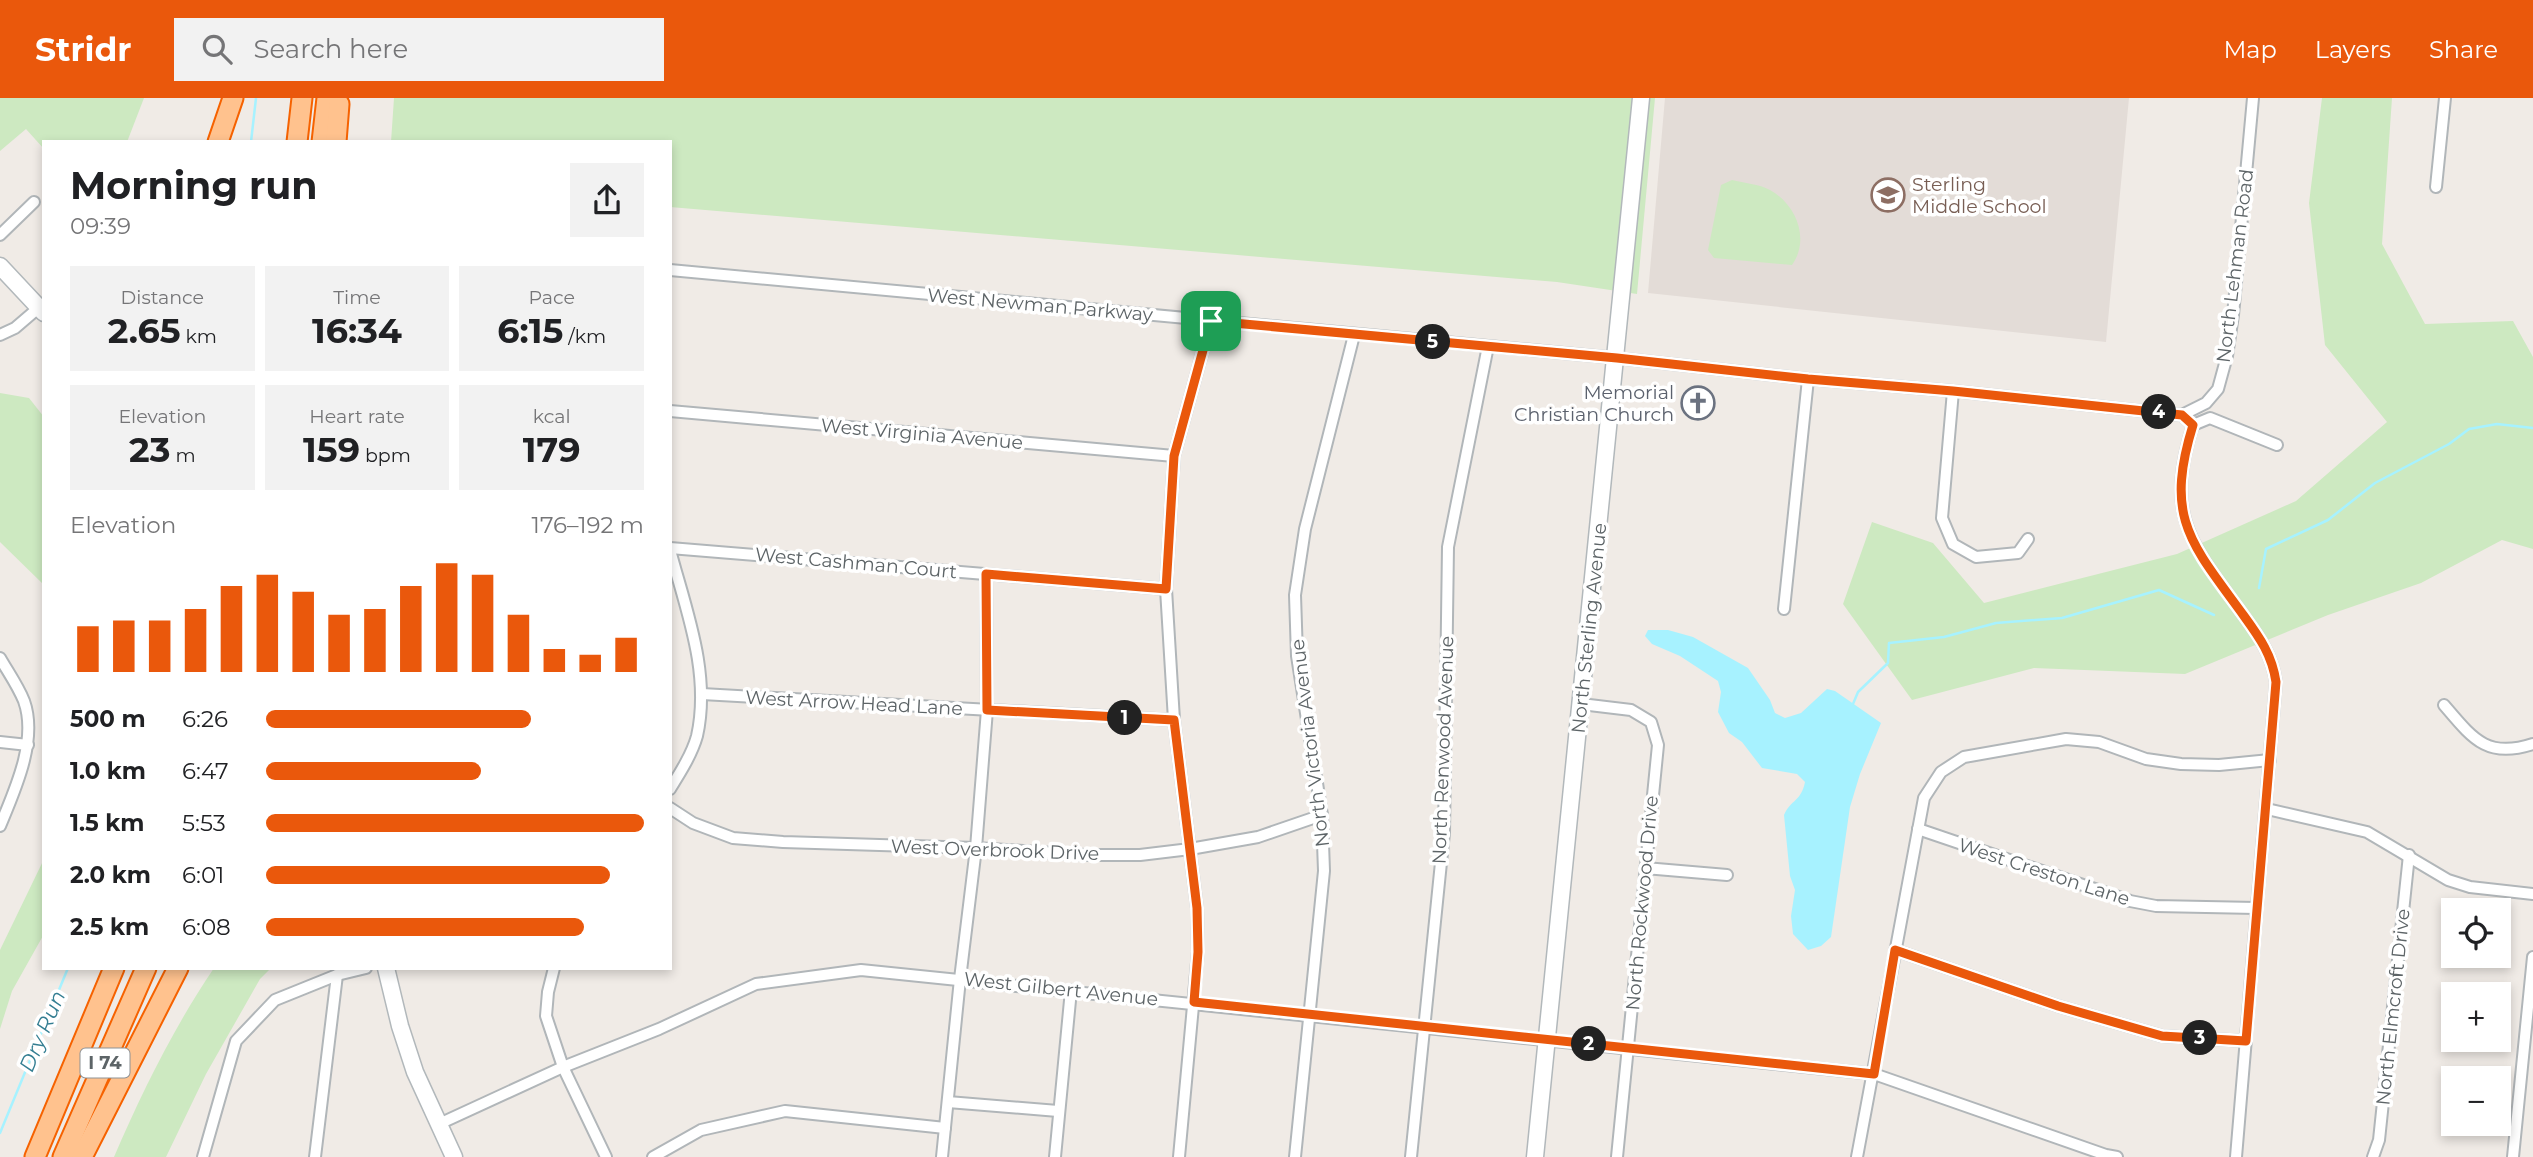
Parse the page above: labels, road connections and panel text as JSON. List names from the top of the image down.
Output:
{
  "streets": {
    "highway": ["I 74"],
    "main road": ["North Sterling Avenue"],
    "street": [
      "North Lehman Road",
      "West Newman Parkway",
      "West Virginia Avenue",
      "West Cashman Court",
      "West Arrow Head Lane",
      "North Victoria Avenue",
      "North Renwood Avenue",
      "West Overbrook Drive",
      "West Creston Lane",
      "North Rockwood Drive",
      "West Gilbert Avenue",
      "North Elmcroft Drive"
    ]
  },
  "crossings": [
    ["North Lehman Road", "West Newman Parkway"],
    ["West Newman Parkway", "North Sterling Avenue"],
    ["West Newman Parkway", "North Victoria Avenue"],
    ["West Newman Parkway", "North Renwood Avenue"],
    ["North Sterling Avenue", "North Rockwood Drive"],
    ["North Sterling Avenue", "West Gilbert Avenue"],
    ["North Victoria Avenue", "West Overbrook Drive"],
    ["North Victoria Avenue", "West Gilbert Avenue"],
    ["North Renwood Avenue", "West Gilbert Avenue"],
    ["North Rockwood Drive", "West Gilbert Avenue"]
  ],
  "water": ["Dry Run"],
  "places": {
    "school or university": ["Sterling Middle School"],
    "church": ["Memorial Christian Church"]
  },
  "page": {
    "header": "Stridr",
    "search": "Search here",
    "nav": ["Map", "Layers", "Share"],
    "heading": ["Morning run", "09:39"],
    "stats": [
      ["Distance", "2.65 km"],
      ["Time", "16:34"],
      ["Pace", "6:15 /km"],
      ["Elevation", "23 m"],
      ["Heart rate", "159 bpm"],
      ["kcal", "179"]
    ],
    "pins": [
      "5",
      "4",
      "1",
      "3",
      "2"
    ],
    "chart": ["Elevation", "176–192 m"],
    "list": [
      {
        "name": "500 m",
        "note": "6:26"
      },
      {
        "name": "1.0 km",
        "note": "6:47"
      },
      {
        "name": "1.5 km",
        "note": "5:53"
      },
      {
        "name": "2.0 km",
        "note": "6:01"
      },
      {
        "name": "2.5 km",
        "note": "6:08"
      }
    ],
    "map_buttons": ["+", "−"]
  }
}
